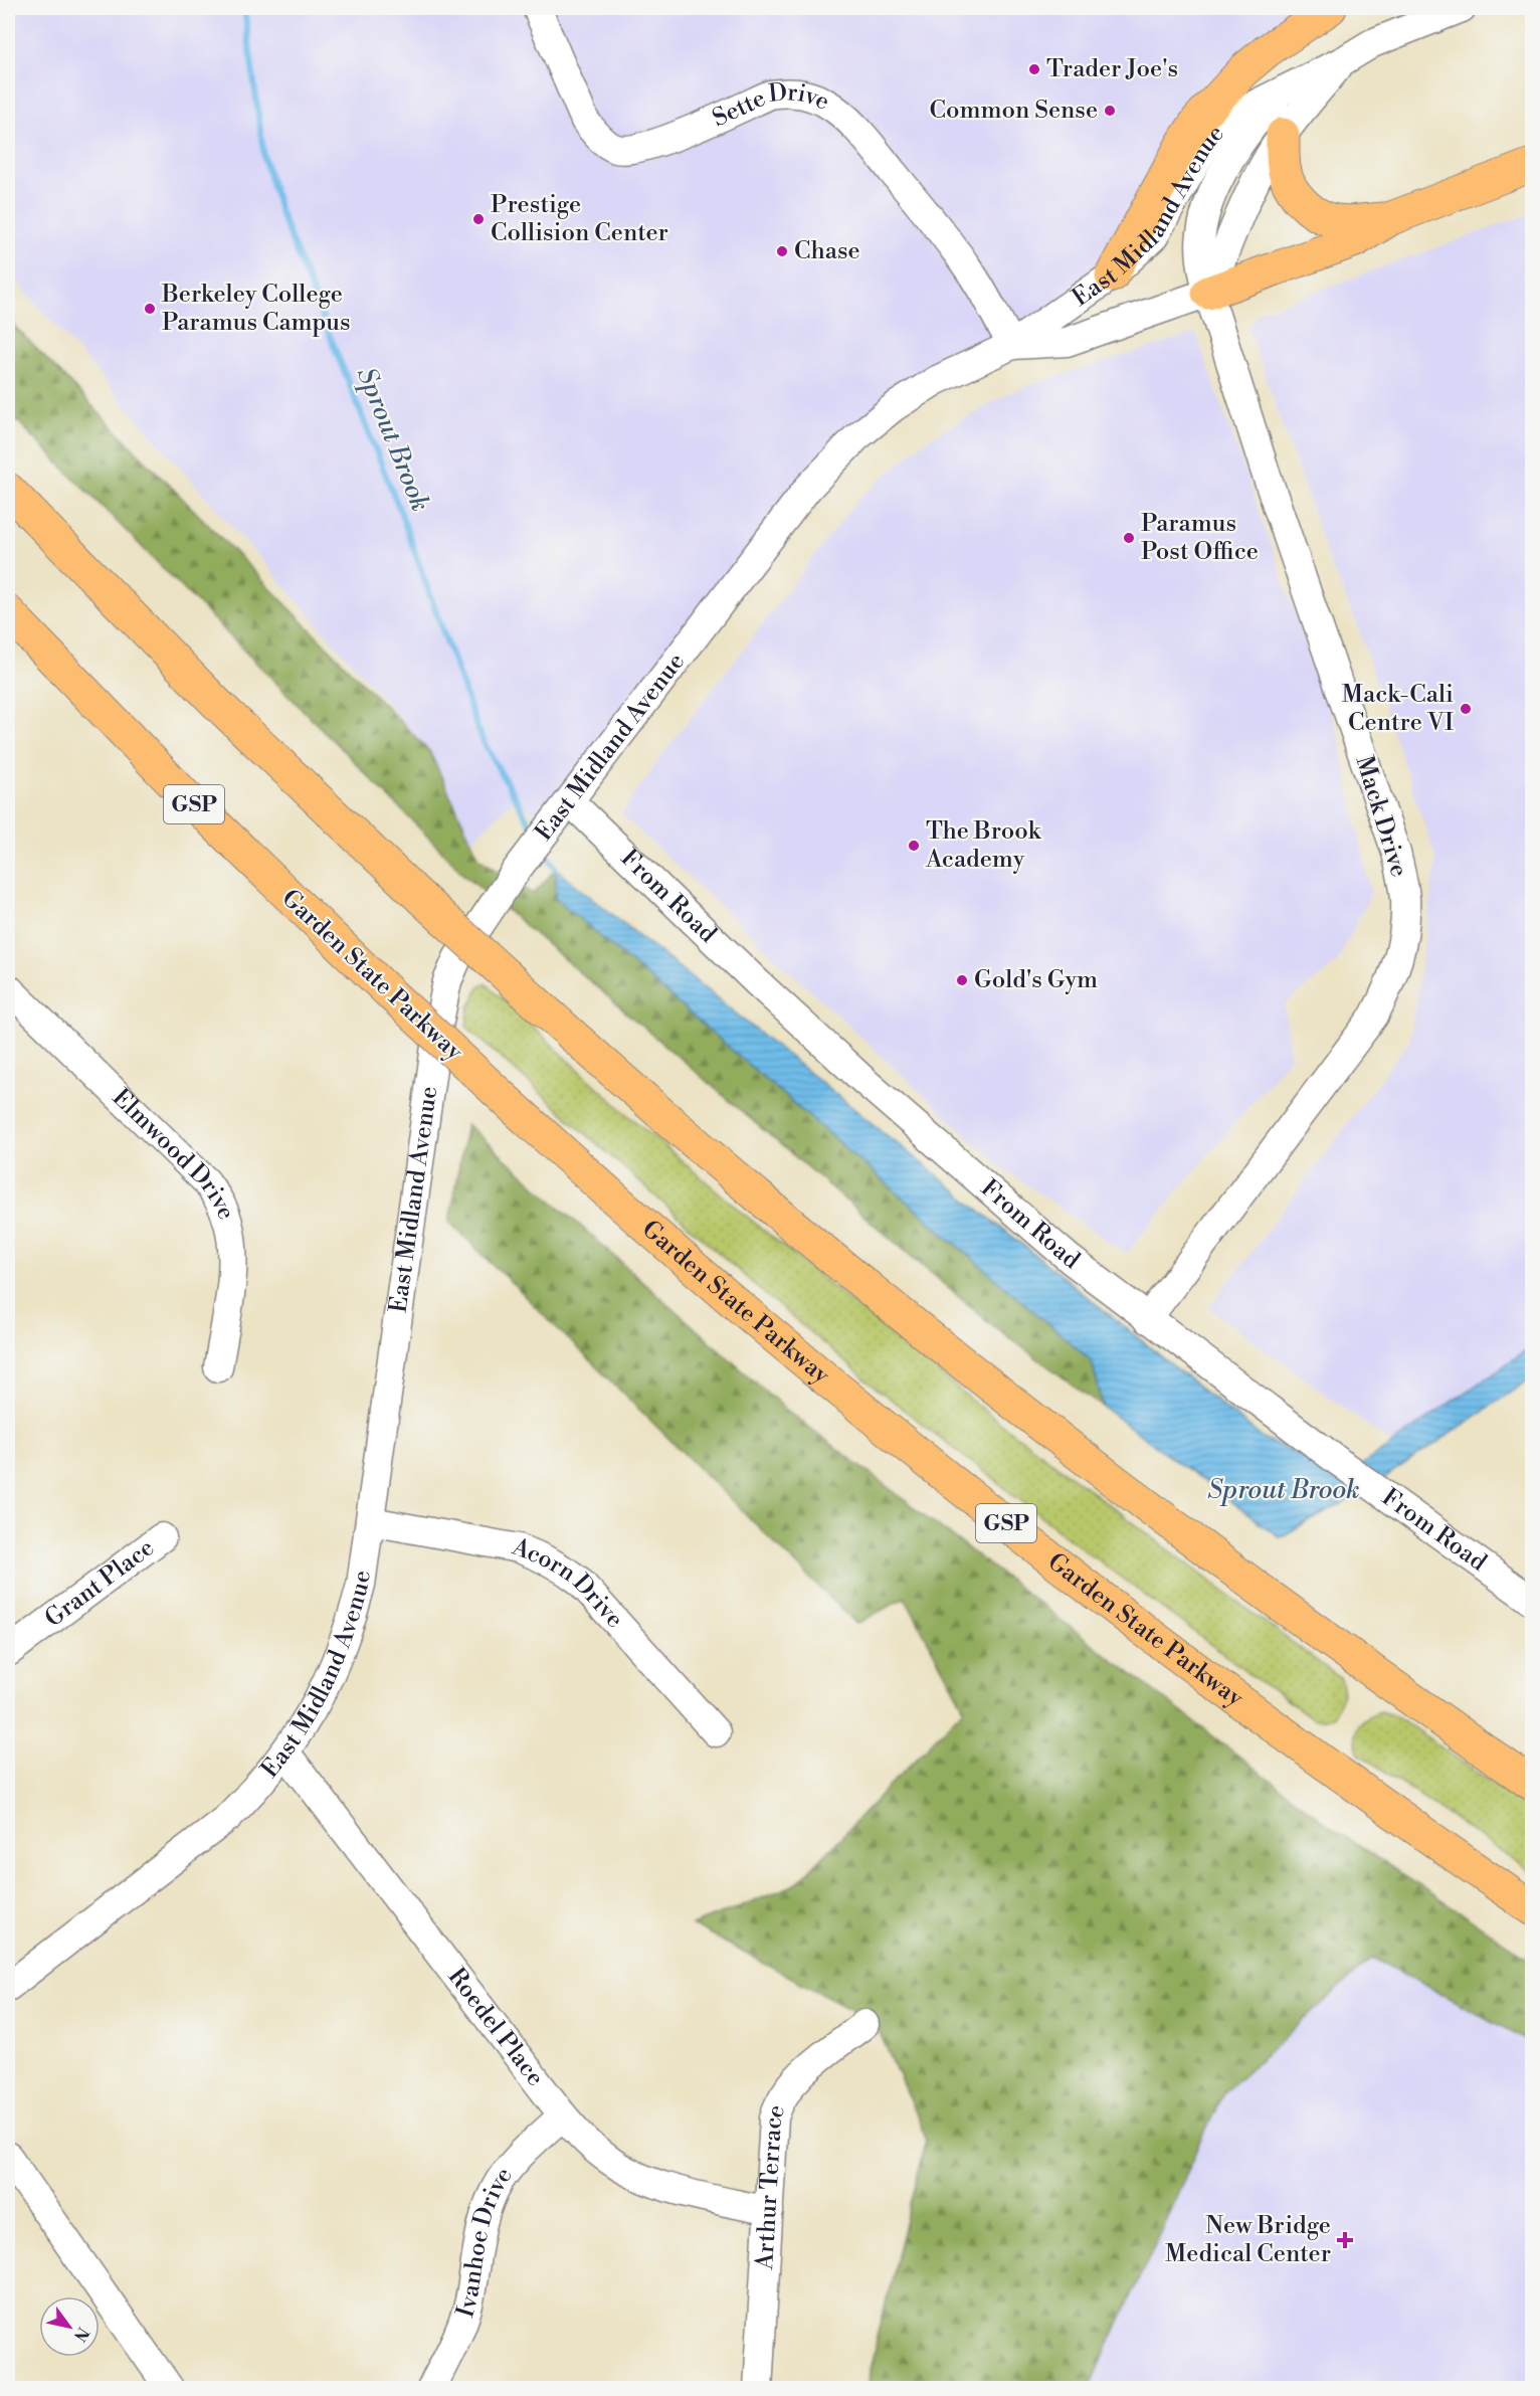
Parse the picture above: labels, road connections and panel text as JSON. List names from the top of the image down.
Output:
{
  "streets": {
    "highway": ["GSP", "Garden State Parkway"],
    "street": [
      "Sette Drive",
      "East Midland Avenue",
      "Mack Drive",
      "From Road",
      "Elmwood Drive",
      "Grant Place",
      "Acorn Drive",
      "Roedel Place",
      "Arthur Terrace",
      "Ivanhoe Drive"
    ]
  },
  "crossings": [
    ["Sette Drive", "East Midland Avenue"],
    ["East Midland Avenue", "Mack Drive"],
    ["East Midland Avenue", "From Road"],
    ["East Midland Avenue", "Acorn Drive"],
    ["East Midland Avenue", "Roedel Place"],
    ["Mack Drive", "From Road"],
    ["Roedel Place", "Arthur Terrace"],
    ["Roedel Place", "Ivanhoe Drive"]
  ],
  "water": ["Sprout Brook"],
  "places": {
    "other": [
      "Trader Joe's",
      "Common Sense",
      "Prestige Collision Center",
      "Chase",
      "Berkeley College Paramus Campus",
      "Paramus Post Office",
      "Mack-Cali Centre VI",
      "The Brook Academy",
      "Gold's Gym"
    ],
    "health": ["New Bridge Medical Center"]
  },
  "north": "bottom right"
}
